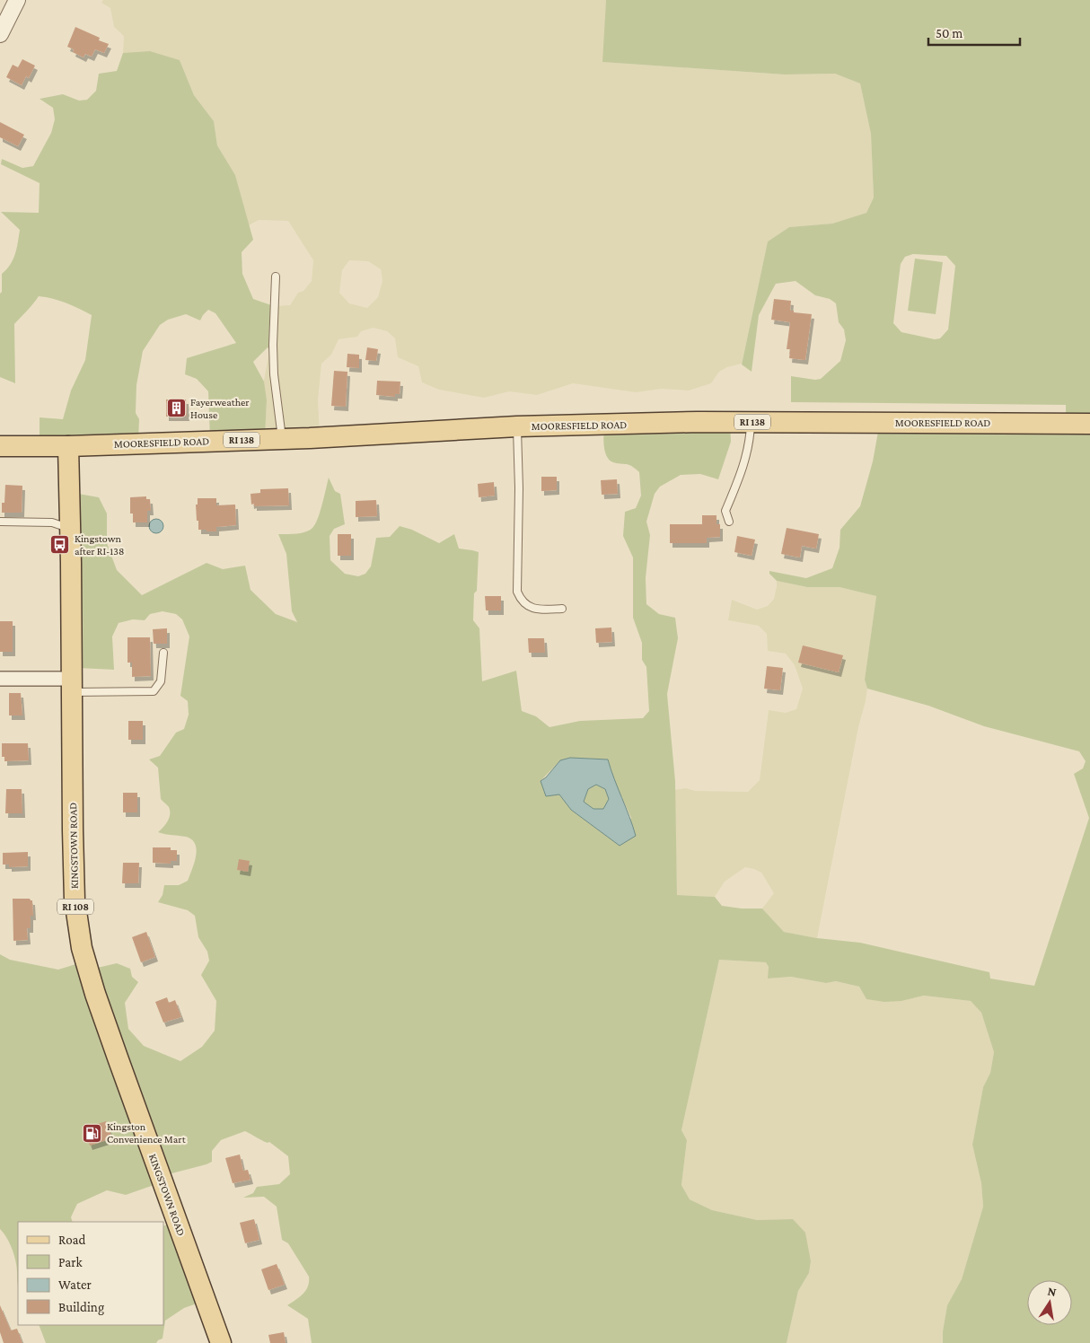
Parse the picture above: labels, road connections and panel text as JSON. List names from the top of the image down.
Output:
{
  "streets": {
    "main road": [
      "RI 138",
      "MOORESFIELD ROAD",
      "KINGSTOWN ROAD",
      "RI 108"
    ]
  },
  "crossings": [
    ["RI 138", "MOORESFIELD ROAD"],
    ["RI 138", "KINGSTOWN ROAD"],
    ["MOORESFIELD ROAD", "KINGSTOWN ROAD"]
  ],
  "places": {
    "building": ["Fayerweather House"],
    "bus stop": ["Kingstown after RI-138"],
    "fuel station": ["Kingston Convenience Mart"]
  },
  "legend": [
    "Road",
    "Park",
    "Water",
    "Building"
  ],
  "scale_bar": "50 m",
  "north": "top"
}
